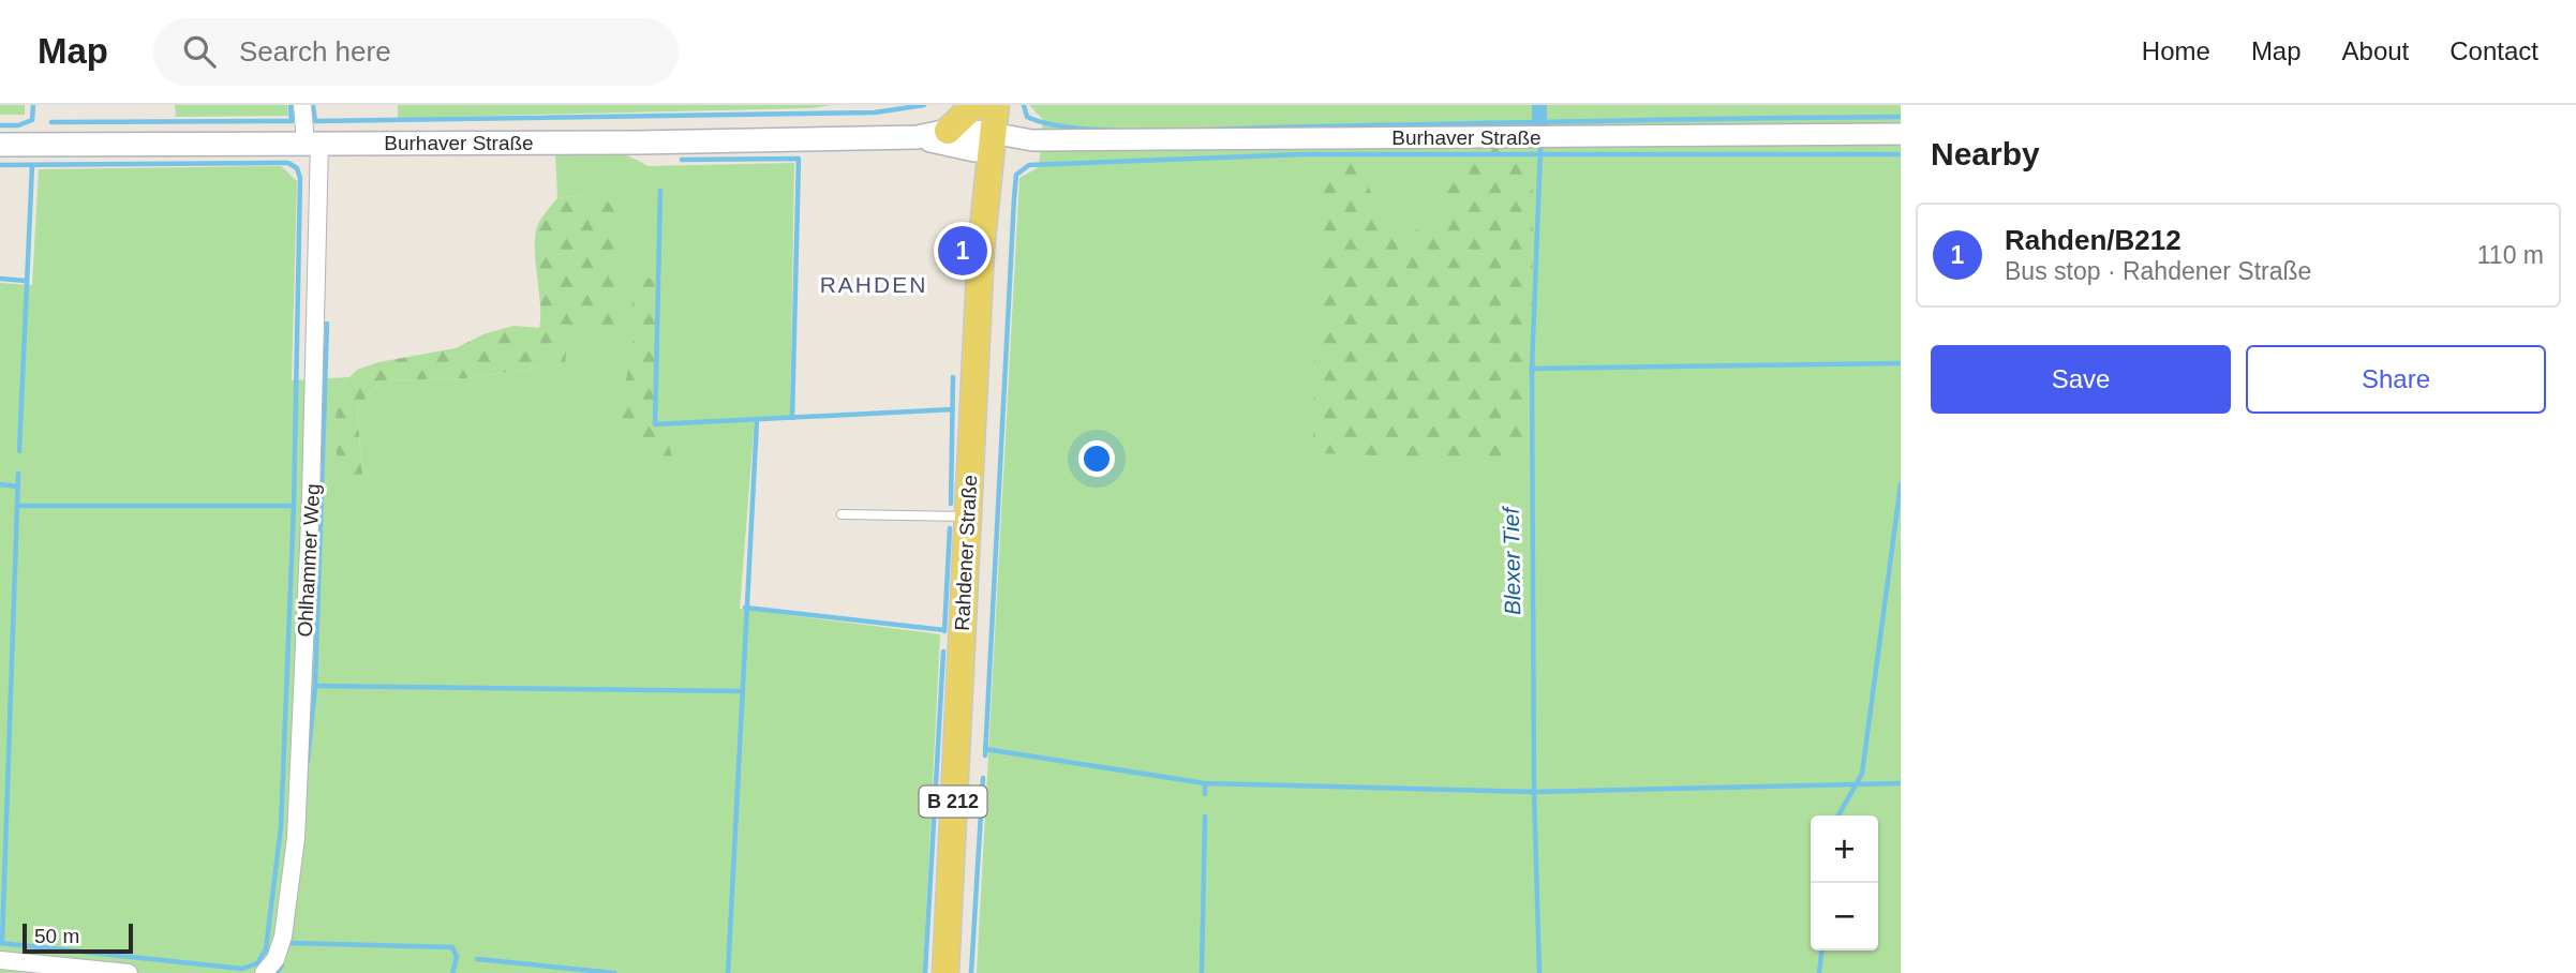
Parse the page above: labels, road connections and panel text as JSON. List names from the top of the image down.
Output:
{
  "streets": {
    "main road": ["Burhaver Straße", "Rahdener Straße", "B 212"],
    "street": ["Ohlhammer Weg"]
  },
  "crossings": [
    ["Burhaver Straße", "Rahdener Straße"],
    ["Burhaver Straße", "Ohlhammer Weg"],
    ["Burhaver Straße", "B 212"],
    ["Rahdener Straße", "B 212"]
  ],
  "districts": ["RAHDEN"],
  "water": ["Blexer Tief"],
  "scale_bar": "50 m",
  "page": {
    "header": "Map",
    "search": "Search here",
    "nav": [
      "Home",
      "Map",
      "About",
      "Contact"
    ],
    "heading": "Nearby",
    "list": [
      {
        "mark": "1",
        "name": "Rahden/B212",
        "note": "Bus stop · Rahdener Straße",
        "value": "110 m"
      }
    ],
    "pins": "1",
    "buttons": ["Save", "Share"],
    "map_buttons": ["+", "−"],
    "scale": "50 m"
  }
}
